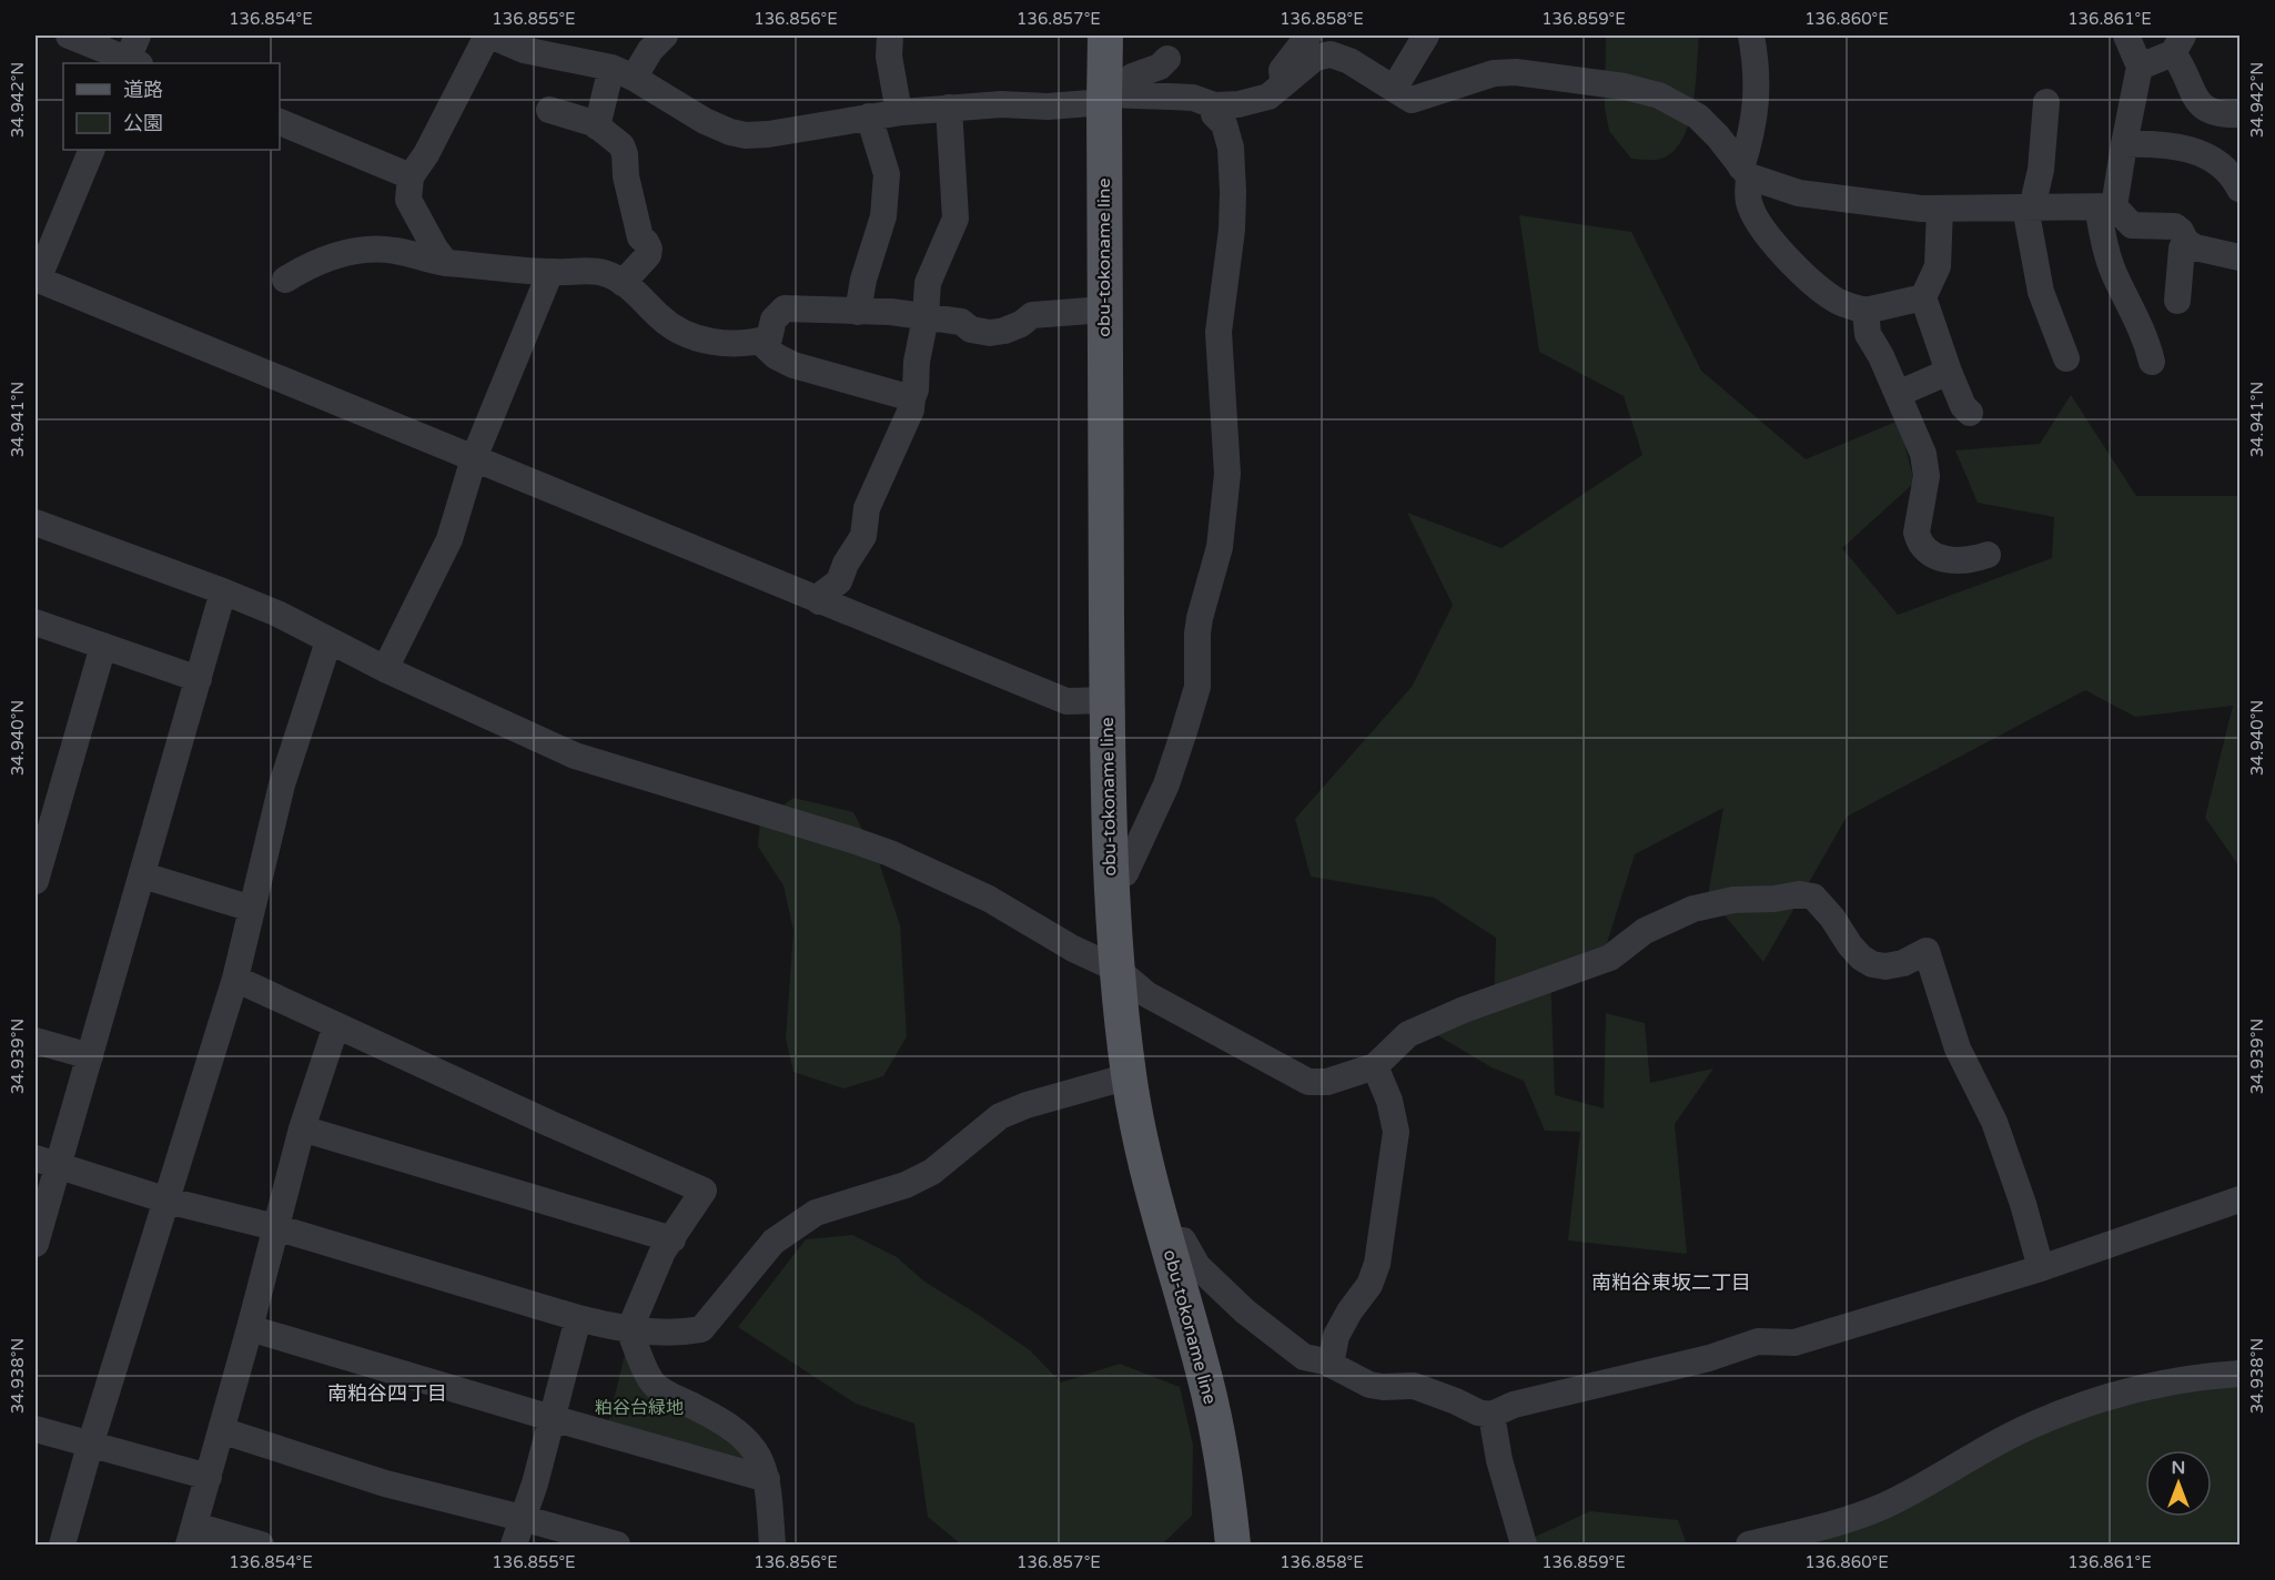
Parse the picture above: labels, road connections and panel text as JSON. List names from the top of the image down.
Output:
{
  "streets": {
    "main road": ["obu-tokoname line"]
  },
  "districts": ["南粕谷東坂二丁目", "南粕谷四丁目"],
  "parks": ["粕谷台緑地"],
  "legend": ["道路", "公園"],
  "north": "top",
  "coordinates": [
    "136.854°E",
    "136.855°E",
    "136.856°E",
    "136.857°E",
    "136.858°E",
    "136.859°E",
    "136.860°E",
    "136.861°E",
    "34.942°N",
    "34.941°N",
    "34.940°N",
    "34.939°N",
    "34.938°N"
  ]
}
